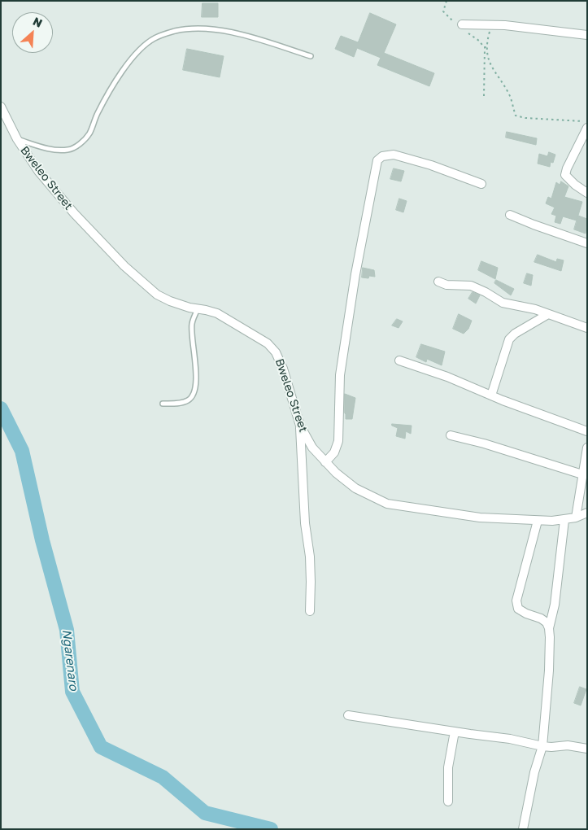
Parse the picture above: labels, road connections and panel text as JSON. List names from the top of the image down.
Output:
{
  "streets": {
    "street": ["Bweleo Street"]
  },
  "water": ["Ngarenaro"],
  "north": "top right"
}
